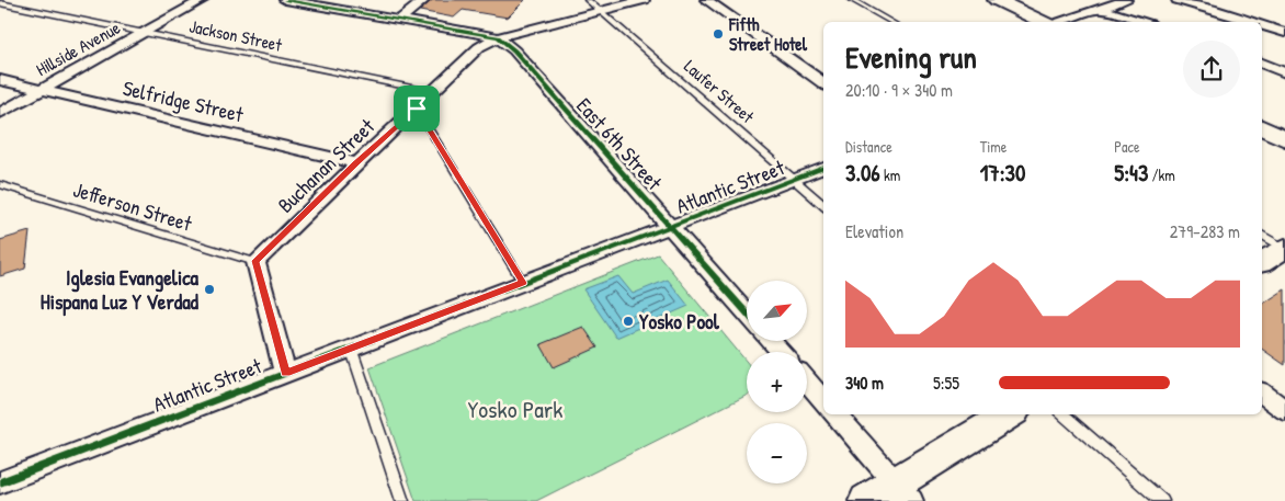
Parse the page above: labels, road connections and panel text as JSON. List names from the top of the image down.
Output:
{
  "streets": {
    "street": [
      "Hillside Avenue",
      "Selfridge Street",
      "East 6th Street",
      "Buchanan Street",
      "Atlantic Street"
    ],
    "lane": ["Jackson Street", "Laufer Street", "Jefferson Street"]
  },
  "crossings": [
    ["Jackson Street", "Hillside Avenue"],
    ["Jackson Street", "Buchanan Street"],
    ["Hillside Avenue", "Selfridge Street"],
    ["Laufer Street", "Buchanan Street"],
    ["Laufer Street", "Atlantic Street"],
    ["Selfridge Street", "Buchanan Street"],
    ["East 6th Street", "Buchanan Street"],
    ["East 6th Street", "Atlantic Street"],
    ["Buchanan Street", "Jefferson Street"]
  ],
  "parks": ["Yosko Park"],
  "places": ["Fifth Street Hotel", "Iglesia Evangelica Hispana Luz Y Verdad", "Yosko Pool"],
  "north": "top right",
  "page": {
    "heading": ["Evening run", "20:10 · 9 × 340 m"],
    "stats": [
      ["Distance", "3.06 km"],
      ["Time", "17:30"],
      ["Pace", "5:43 /km"]
    ],
    "chart": ["Elevation", "279–283 m"],
    "map_buttons": ["+", "−"],
    "list": [
      {
        "name": "340 m",
        "note": "5:55"
      }
    ]
  }
}
